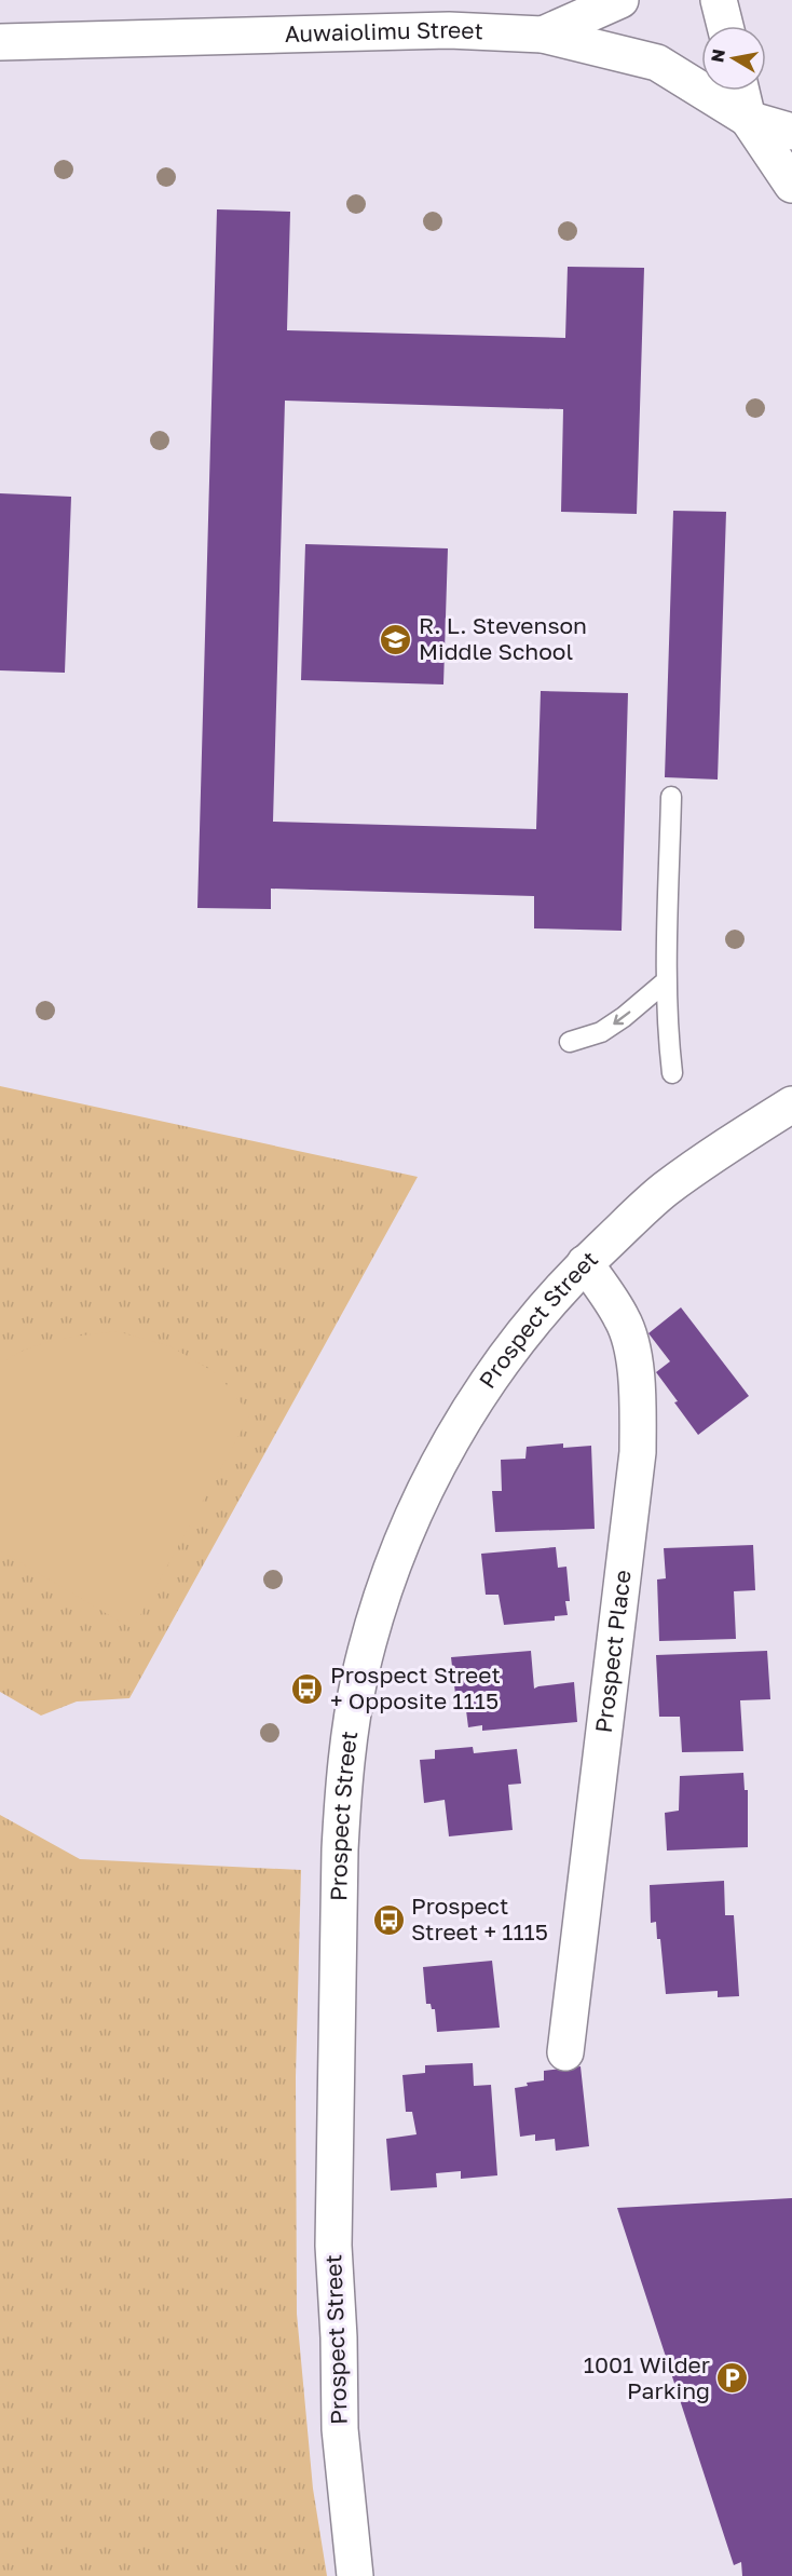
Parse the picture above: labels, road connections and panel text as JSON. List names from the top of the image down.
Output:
{
  "streets": {
    "street": ["Auwaiolimu Street", "Prospect Street", "Prospect Place"]
  },
  "crossings": [
    ["Prospect Street", "Prospect Place"]
  ],
  "places": {
    "school or university": ["R. L. Stevenson Middle School"],
    "bus stop": ["Prospect Street + Opposite 1115", "Prospect Street + 1115"],
    "parking": ["1001 Wilder Parking"]
  },
  "north": "left"
}
